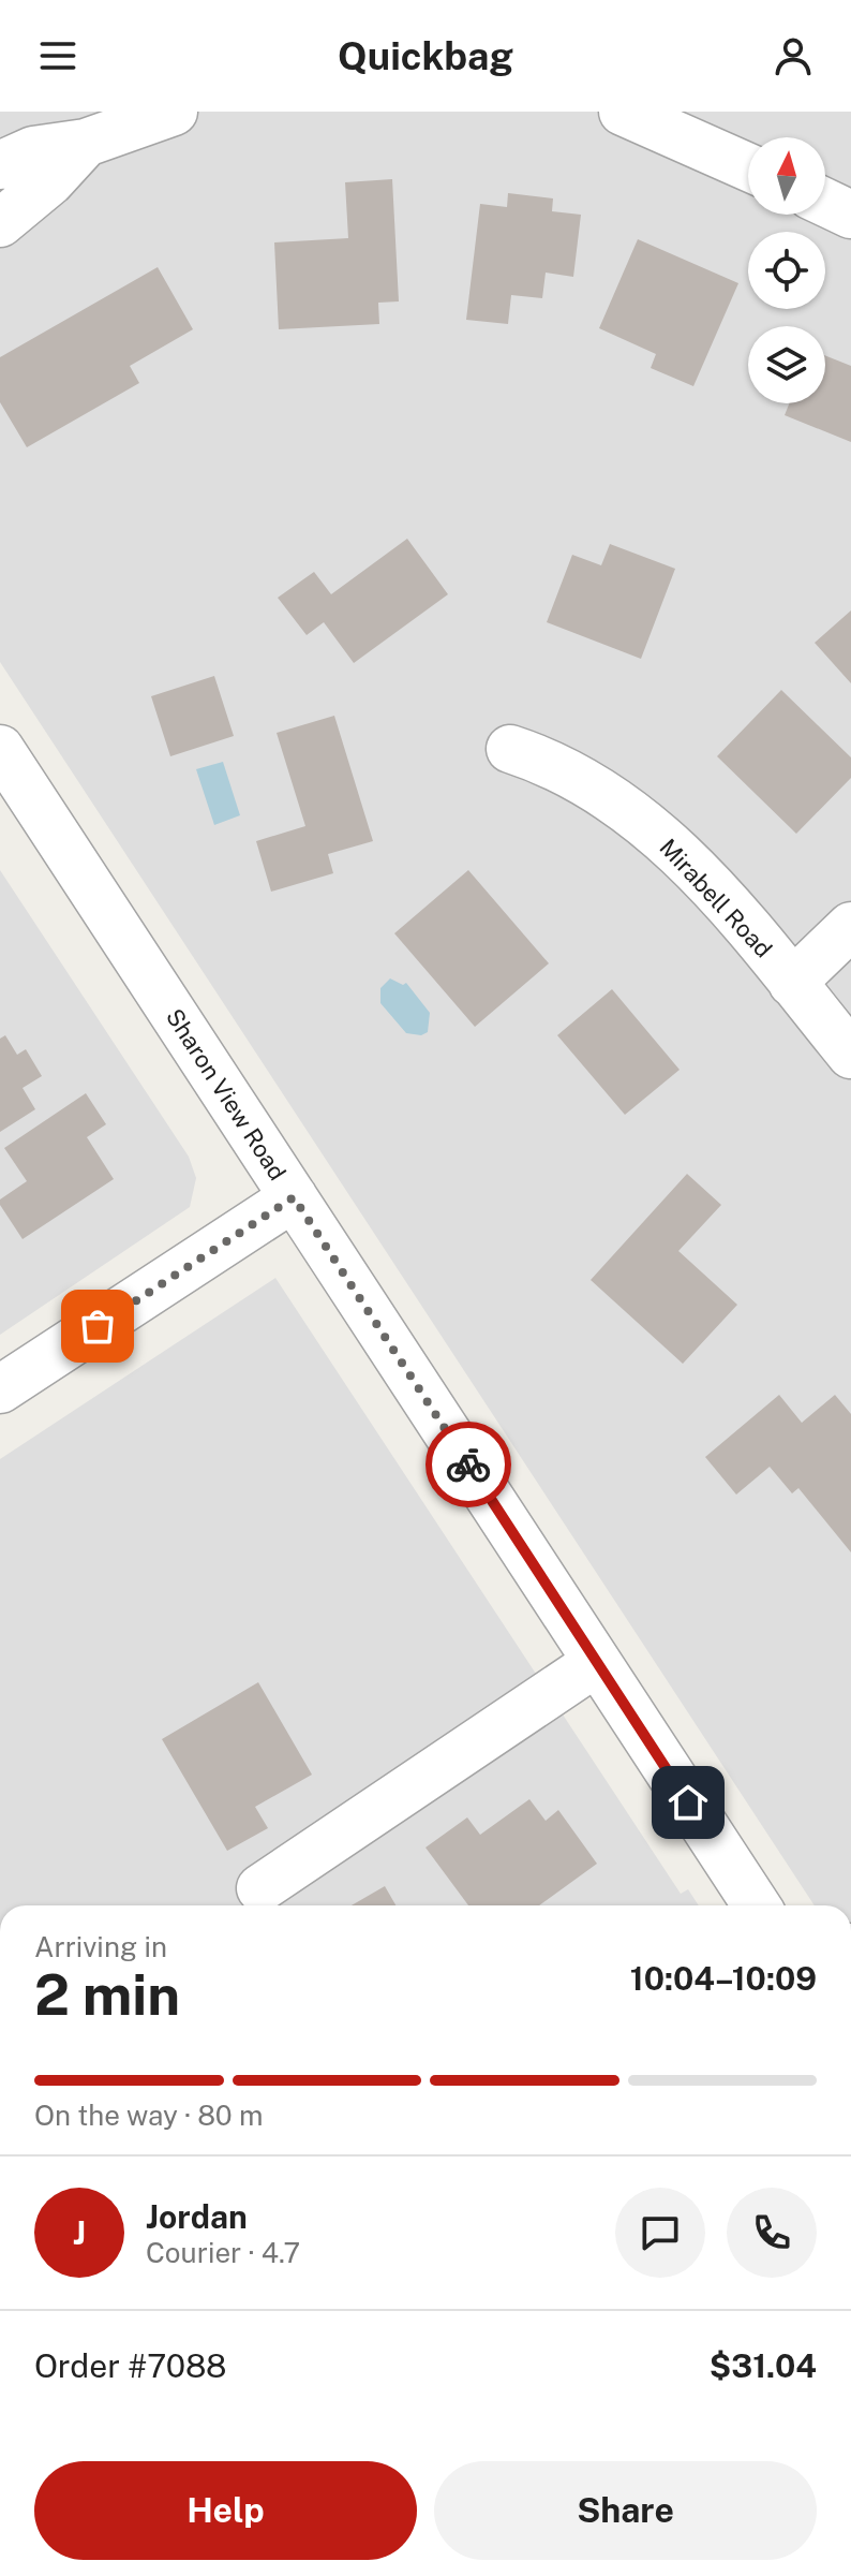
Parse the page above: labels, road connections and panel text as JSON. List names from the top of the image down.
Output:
{
  "streets": {
    "street": ["Mirabell Road", "Sharon View Road"]
  },
  "north": "top",
  "page": {
    "header": "Quickbag",
    "heading": ["2 min", "Arriving in", "10:04–10:09"],
    "panel": [
      "Jordan",
      "Courier · 4.7",
      "Order #7088",
      "$31.04"
    ],
    "bar": "On the way · 80 m",
    "round": "J",
    "buttons": ["Help", "Share"]
  }
}
